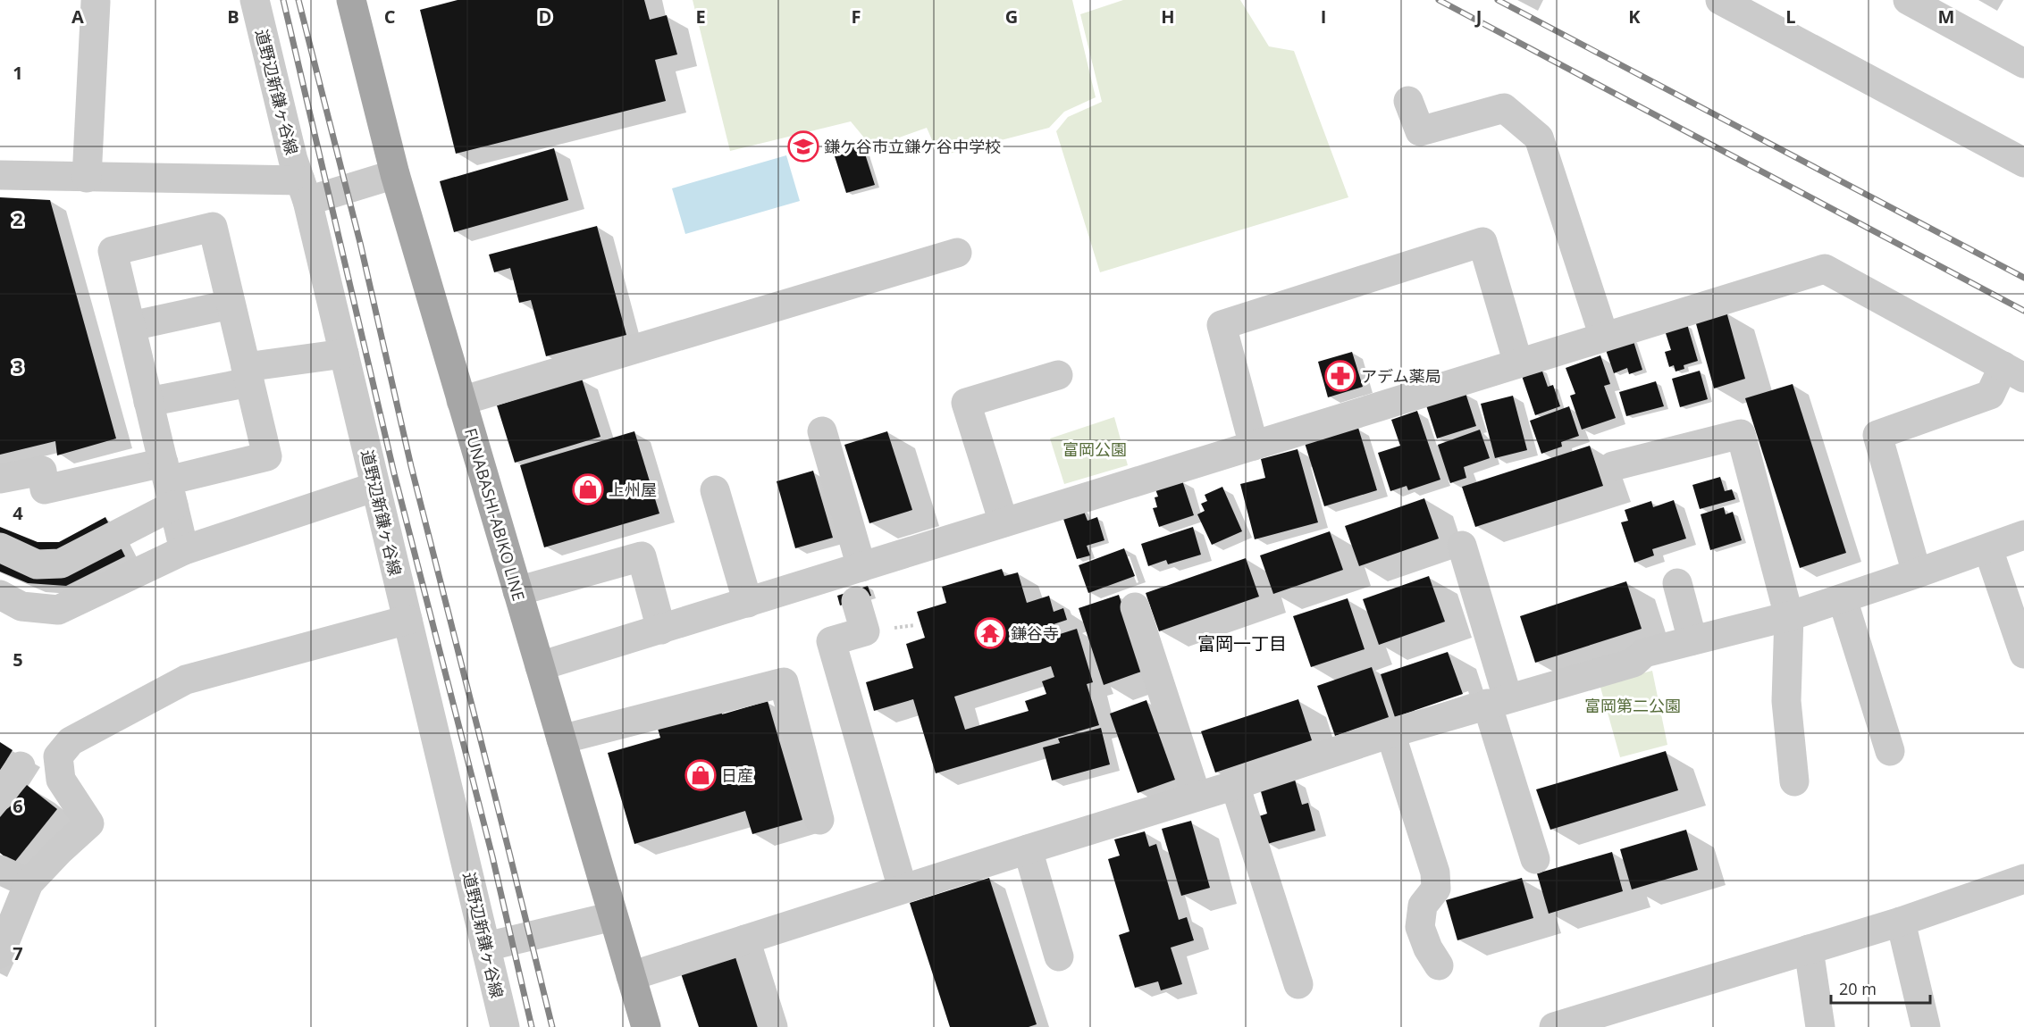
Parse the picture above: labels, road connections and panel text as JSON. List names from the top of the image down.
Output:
{
  "streets": {
    "main road": ["FUNABASHI-ABIKO LINE"],
    "street": ["道野辺新鎌ヶ谷線"]
  },
  "districts": ["富岡一丁目"],
  "parks": ["富岡公園", "富岡第二公園"],
  "places": {
    "school or university": ["鎌ケ谷市立鎌ケ谷中学校"],
    "pharmacy": ["アデム薬局"],
    "shop": ["上州屋", "日産"],
    "temple": ["鎌谷寺"]
  },
  "scale_bar": "20 m",
  "grid": {
    "columns": [
      "A",
      "B",
      "C",
      "D",
      "E",
      "F",
      "G",
      "H",
      "I",
      "J",
      "K",
      "L",
      "M"
    ],
    "rows": [
      "1",
      "2",
      "3",
      "4",
      "5",
      "6",
      "7"
    ]
  }
}
